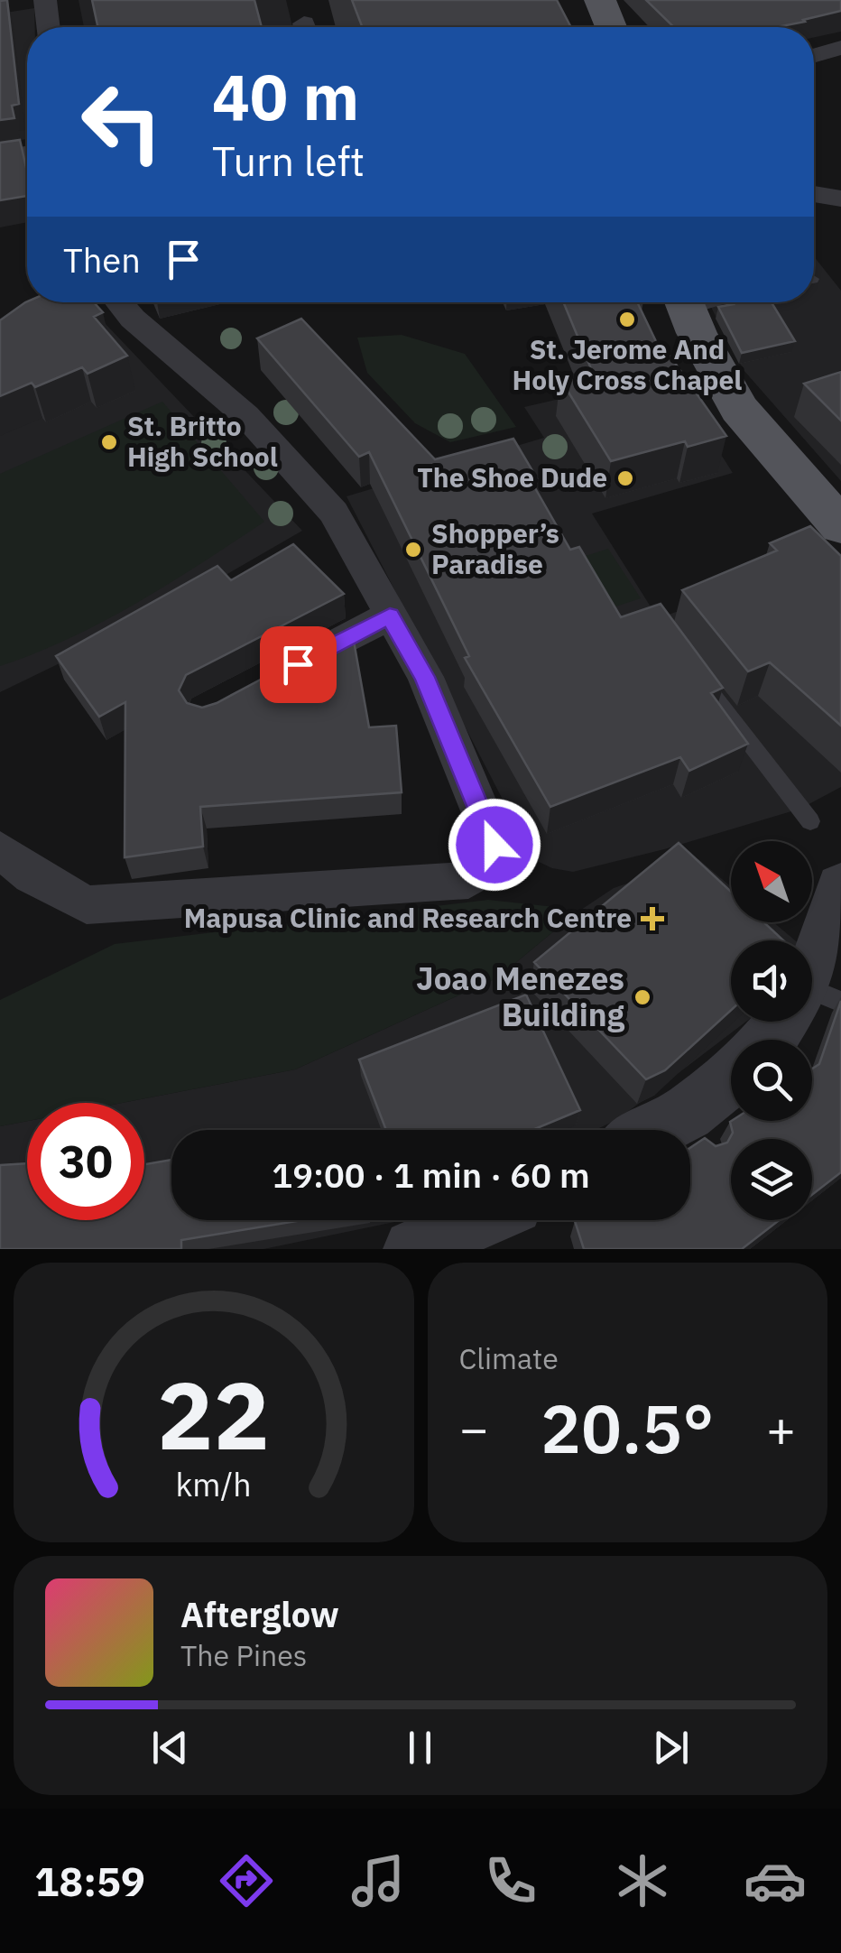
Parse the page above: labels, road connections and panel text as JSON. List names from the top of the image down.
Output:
{
  "places": {
    "other": [
      "St. Jerome And Holy Cross Chapel",
      "St. Britto High School",
      "The Shoe Dude",
      "Shopper’s Paradise",
      "Joao Menezes Building"
    ],
    "health": ["Mapusa Clinic and Research Centre"]
  },
  "north": "top left",
  "page": {
    "turn": ["40 m", "Turn left"],
    "then": "Then",
    "limit": "30",
    "trip": "19:00 · 1 min · 60 m",
    "tile": "Climate",
    "heat": ["−", "20.5°", "+"],
    "song": ["Afterglow", "The Pines"],
    "tabs": "18:59",
    "gauge": ["22", "km/h"]
  }
}
